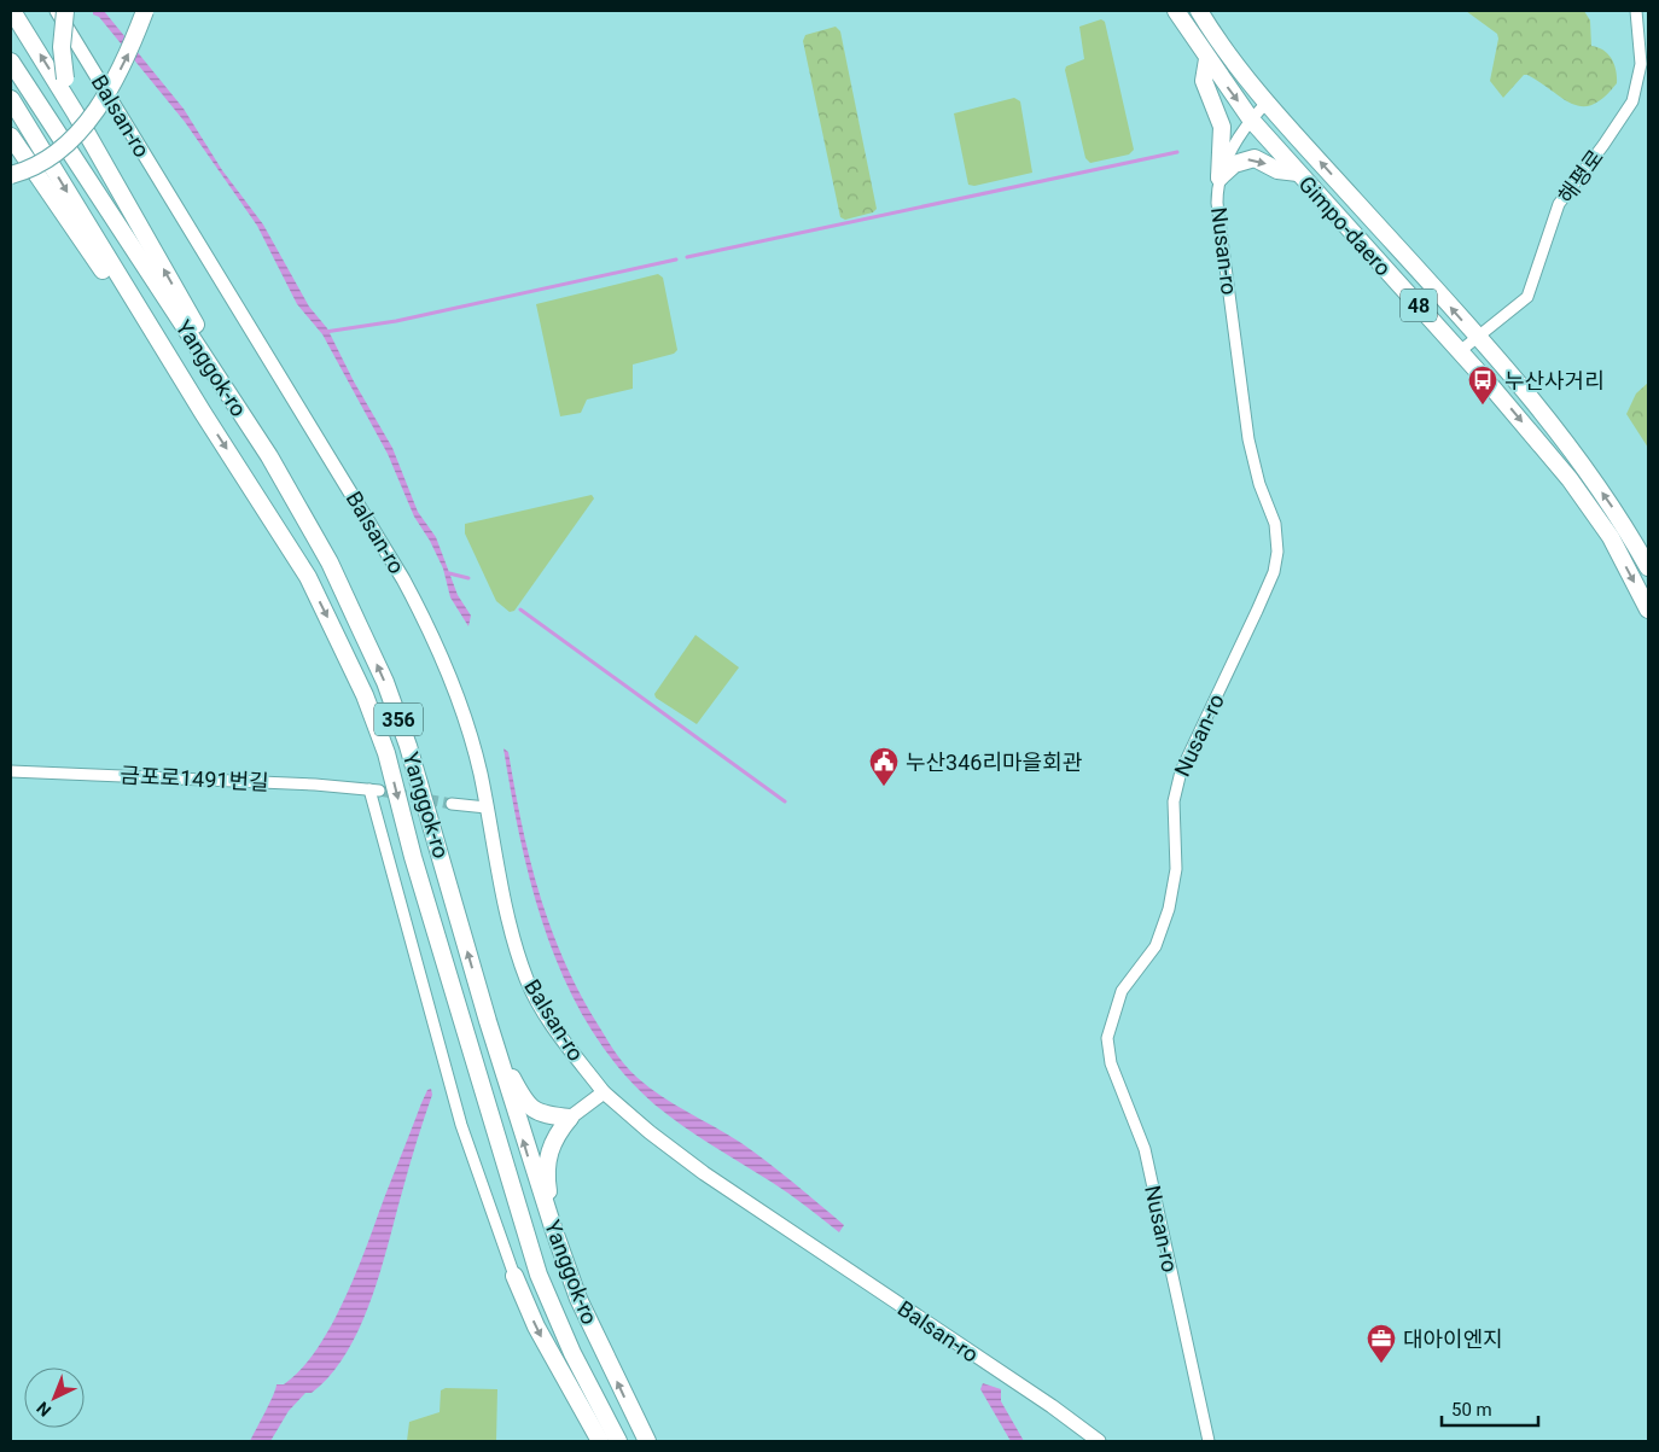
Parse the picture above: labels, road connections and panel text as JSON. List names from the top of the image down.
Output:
{
  "streets": {
    "main road": [
      "Gimpo-daero",
      "48",
      "Yanggok-ro",
      "356"
    ],
    "street": [
      "Balsan-ro",
      "해평로",
      "Nusan-ro",
      "금포로1491번길"
    ]
  },
  "crossings": [
    ["해평로", "Gimpo-daero"],
    ["Gimpo-daero", "Nusan-ro"]
  ],
  "places": {
    "bus stop": ["누산사거리"],
    "public building": ["누산346리마을회관"],
    "office": ["대아이엔지"]
  },
  "scale_bar": "50 m",
  "north": "bottom left"
}
